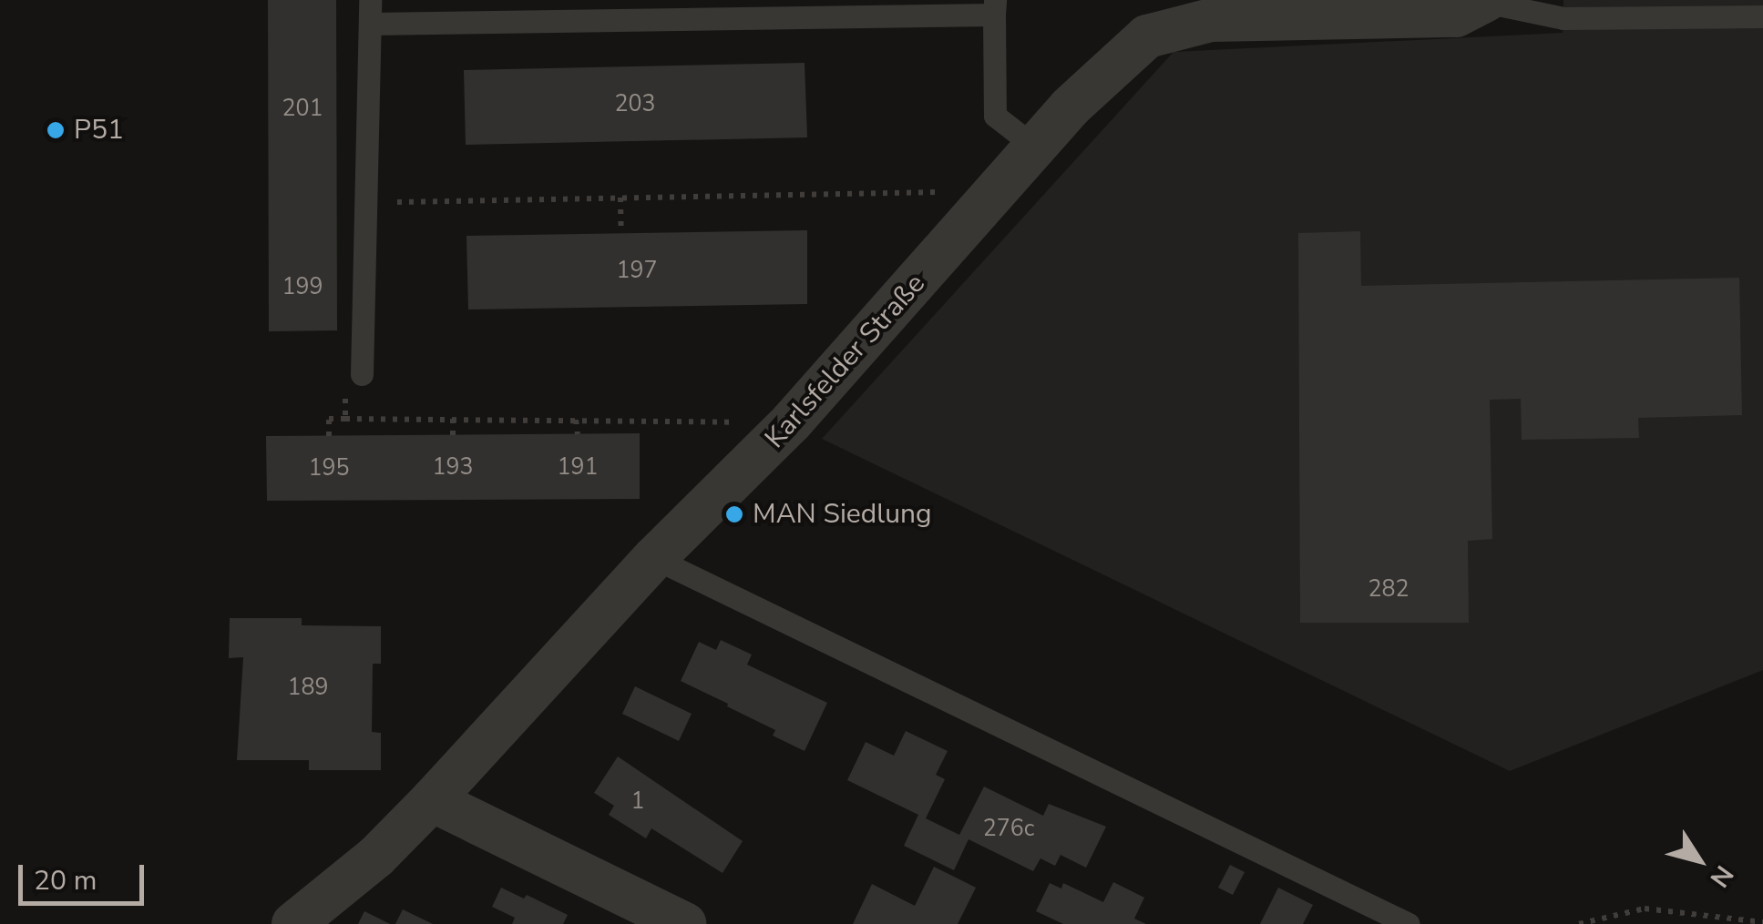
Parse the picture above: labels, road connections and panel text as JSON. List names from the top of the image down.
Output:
{
  "streets": {
    "street": ["Karlsfelder Straße"]
  },
  "places": ["P51", "MAN Siedlung"],
  "house_numbers": [
    "203",
    "201",
    "197",
    "199",
    "193",
    "191",
    "195",
    "282",
    "189",
    "1",
    "276c"
  ],
  "scale_bar": "20 m",
  "north": "bottom right"
}
